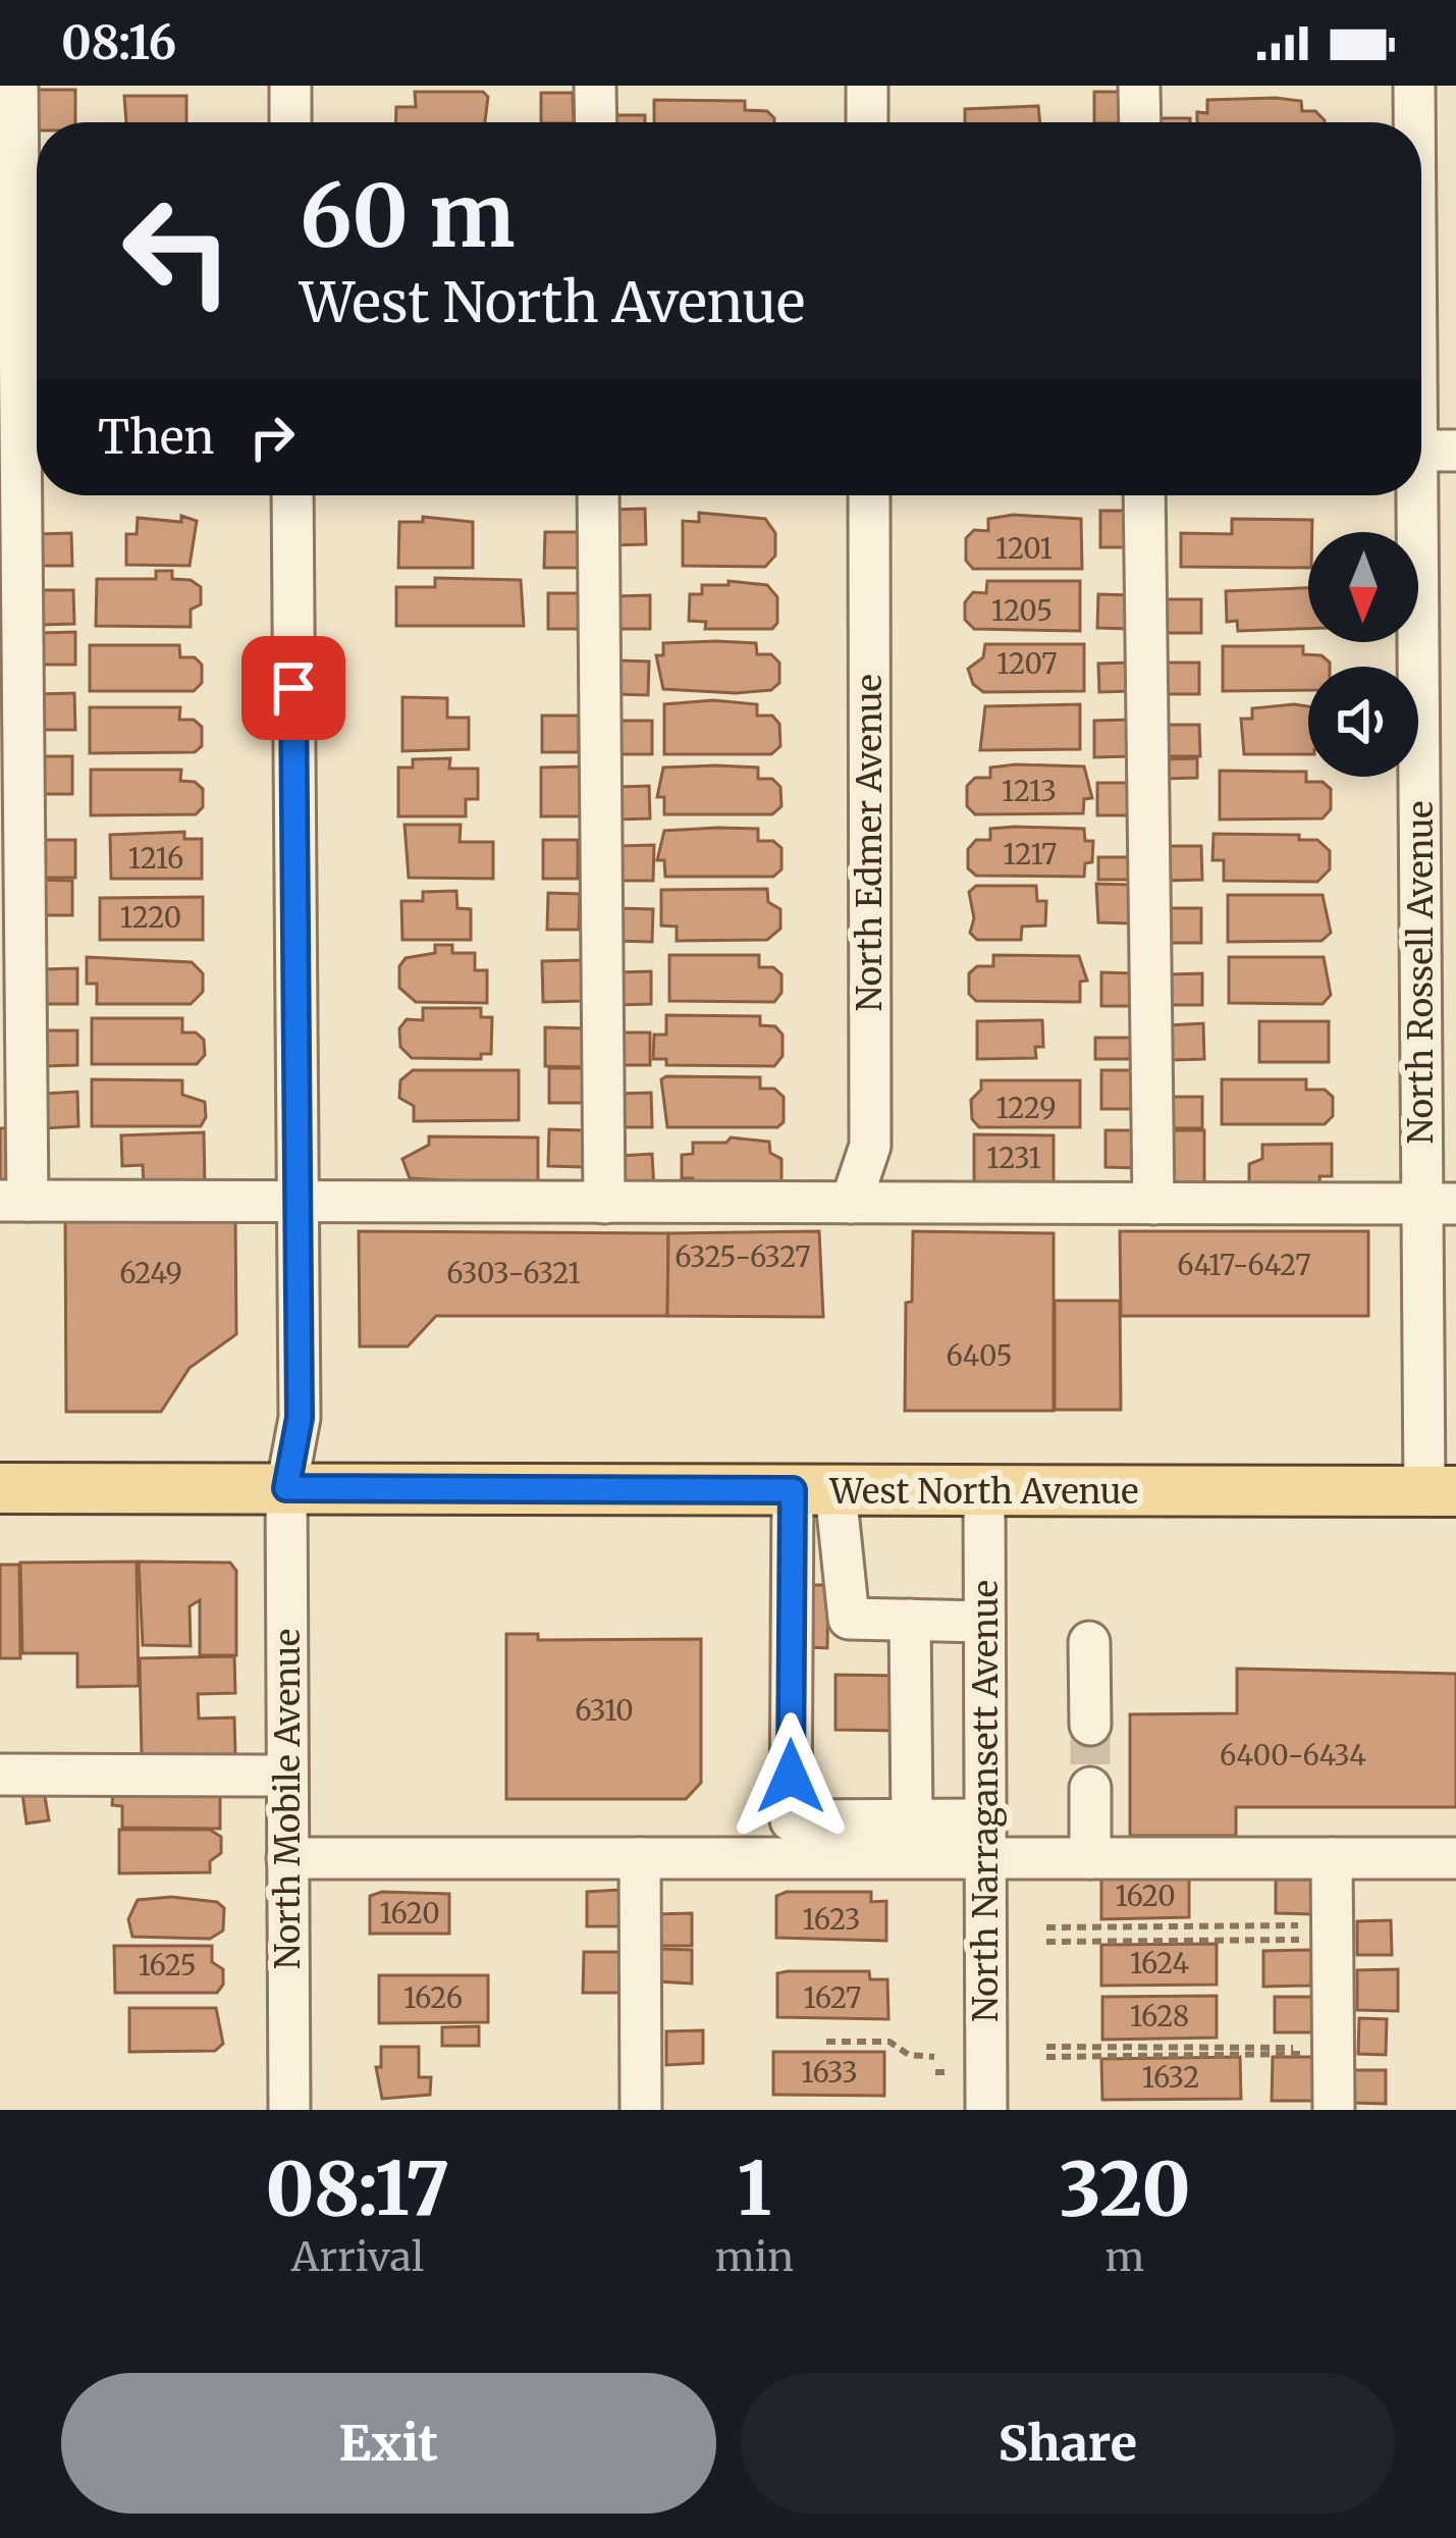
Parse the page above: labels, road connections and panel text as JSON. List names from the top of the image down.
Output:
{
  "streets": {
    "main road": ["West North Avenue"],
    "street": [
      "North Edmer Avenue",
      "North Rossell Avenue",
      "North Mobile Avenue",
      "North Narragansett Avenue"
    ]
  },
  "crossings": [
    ["North Rossell Avenue", "West North Avenue"],
    ["West North Avenue", "North Mobile Avenue"],
    ["West North Avenue", "North Narragansett Avenue"]
  ],
  "house_numbers": [
    "1201",
    "1205",
    "1207",
    "1213",
    "1217",
    "1216",
    "1220",
    "1229",
    "1231",
    "6325-6327",
    "6417-6427",
    "6249",
    "6303-6321",
    "6405",
    "6310",
    "6400-6434",
    "1620",
    "1620",
    "1623",
    "1624",
    "1625",
    "1626",
    "1627",
    "1628",
    "1633",
    "1632"
  ],
  "north": "bottom",
  "page": {
    "status": "08:16",
    "turn": ["60 m", "West North Avenue"],
    "then": "Then",
    "eta": [
      "08:17",
      "Arrival",
      "1",
      "min",
      "320",
      "m"
    ],
    "buttons": ["Exit", "Share"]
  }
}
